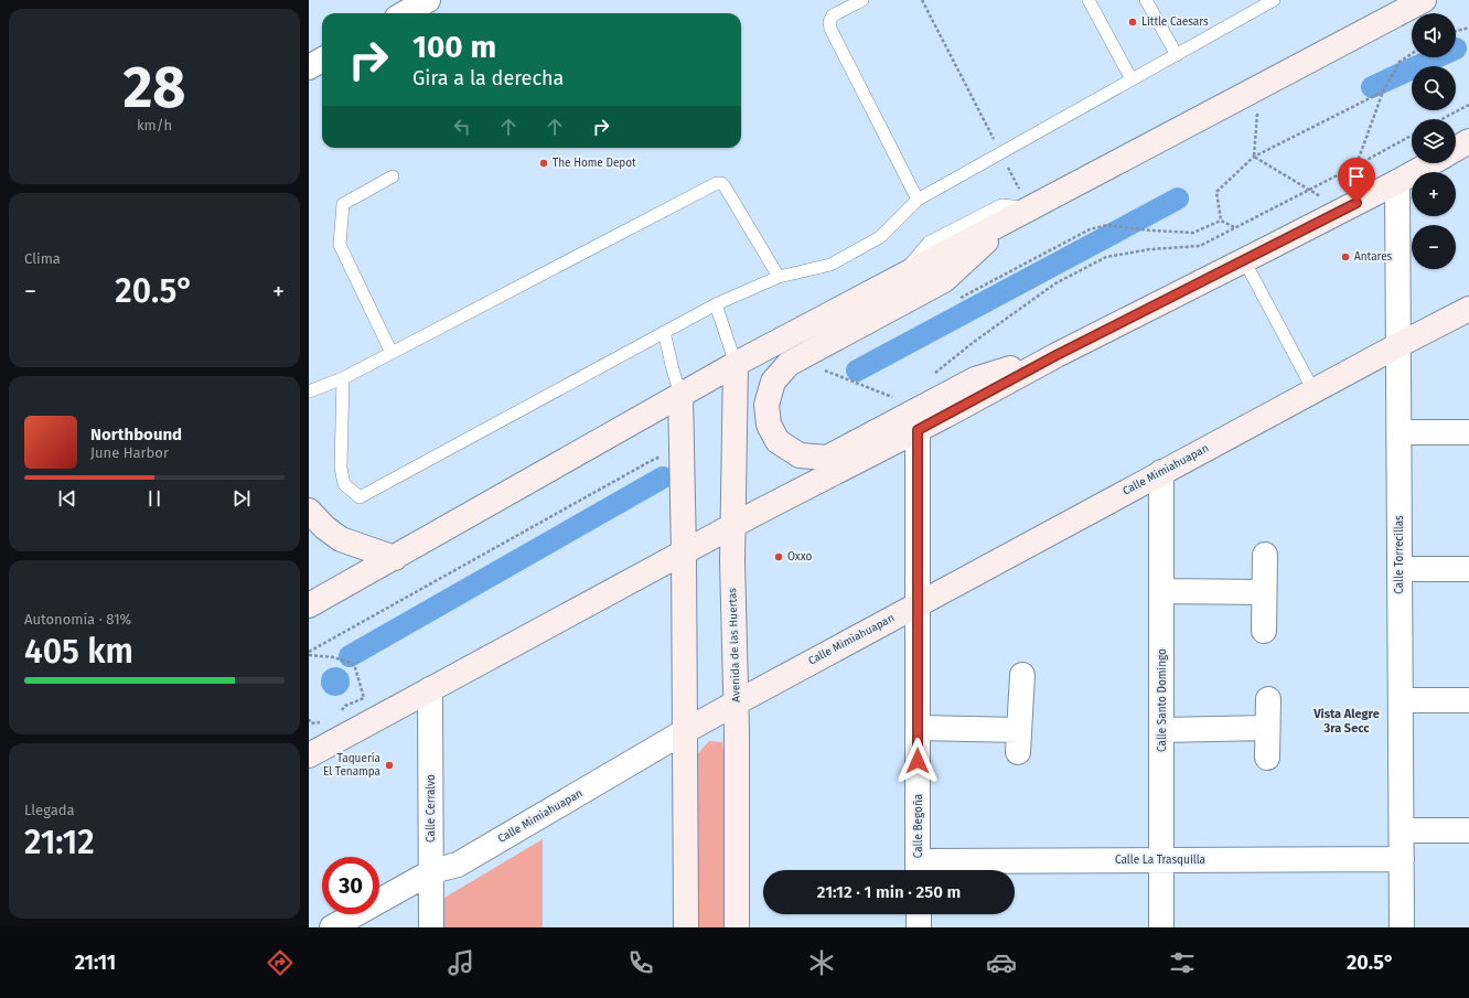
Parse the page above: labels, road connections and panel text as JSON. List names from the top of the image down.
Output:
{
  "streets": {
    "main road": ["Calle Mimiahuapan", "Avenida de las Huertas"],
    "street": [
      "Calle Torrecillas",
      "Calle Santo Domingo",
      "Calle Cerralvo",
      "Calle Begoña",
      "Calle La Trasquilla"
    ]
  },
  "crossings": [
    ["Calle Mimiahuapan", "Calle Torrecillas"],
    ["Calle Mimiahuapan", "Avenida de las Huertas"],
    ["Calle Mimiahuapan", "Calle Santo Domingo"],
    ["Calle Mimiahuapan", "Calle Cerralvo"],
    ["Calle Mimiahuapan", "Calle Begoña"],
    ["Calle Torrecillas", "Calle La Trasquilla"],
    ["Calle Santo Domingo", "Calle La Trasquilla"],
    ["Calle Begoña", "Calle La Trasquilla"]
  ],
  "districts": ["Vista Alegre 3ra Secc"],
  "places": [
    "Little Caesars",
    "The Home Depot",
    "Antares",
    "Oxxo",
    "Taquería El Tenampa"
  ],
  "page": {
    "tile": [
      ["28", "km/h"],
      "Clima",
      ["Autonomía · 81%", "405 km"],
      ["Llegada", "21:12"]
    ],
    "map_buttons": ["+", "−"],
    "turn": ["100 m", "Gira a la derecha"],
    "heat": ["−", "20.5°", "+"],
    "song": ["Northbound", "June Harbor"],
    "limit": "30",
    "trip": "21:12 · 1 min · 250 m",
    "tabs": ["21:11", "20.5°"]
  }
}
